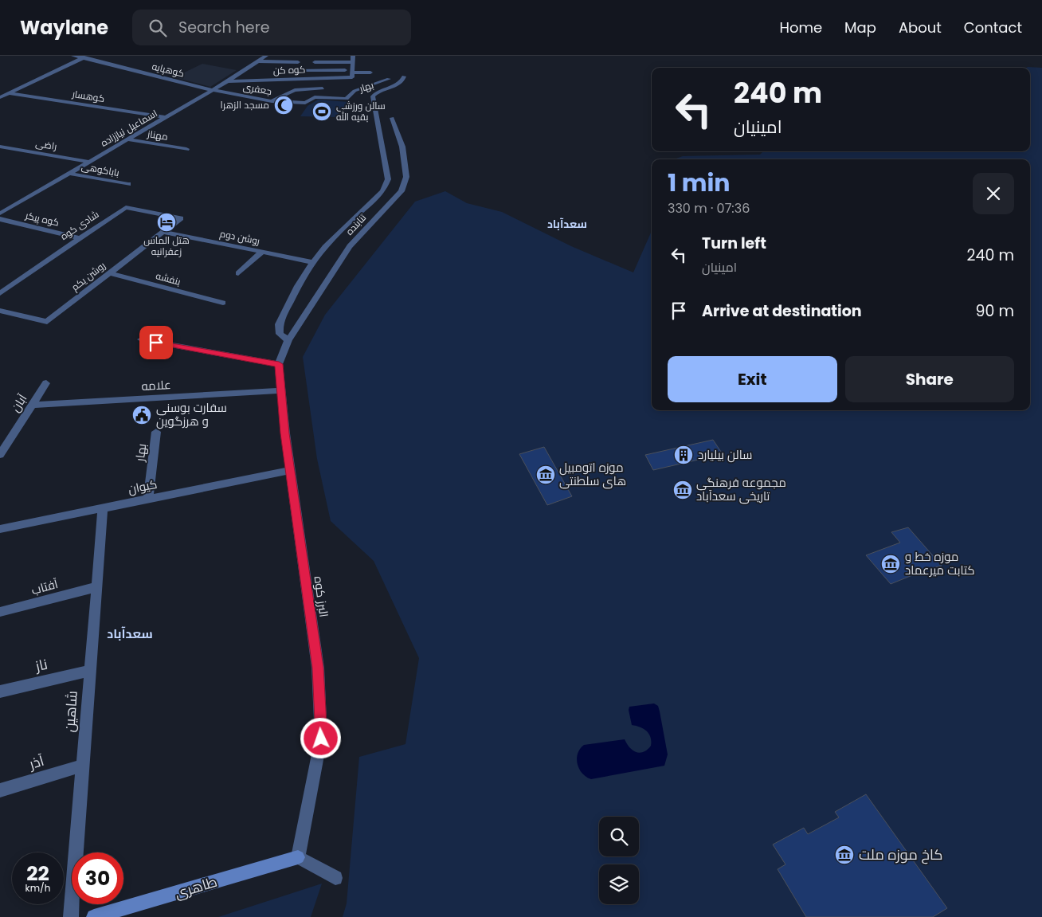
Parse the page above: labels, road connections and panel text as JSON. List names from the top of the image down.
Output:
{
  "streets": {
    "street": [
      "کوهپایه",
      "کوه کن",
      "بهار",
      "جعفری",
      "کوهسار",
      "اسماعیل نیاززاده",
      "مهناز",
      "راضی",
      "باباکوهی",
      "کوه پیکر",
      "تنابنده",
      "شادی کوه",
      "روشن دوم",
      "روشن یکم",
      "بنفشه",
      "علامه",
      "آبان",
      "کیوان",
      "آفتاب",
      "البرز کوه",
      "ناز",
      "شاهین",
      "آذر",
      "طاهری"
    ]
  },
  "crossings": [
    ["کوهپایه", "جعفری"],
    ["کوهپایه", "اسماعیل نیاززاده"],
    ["کوه کن", "اسماعیل نیاززاده"],
    ["بهار", "جعفری"],
    ["بهار", "کیوان"],
    ["جعفری", "اسماعیل نیاززاده"],
    ["کوهسار", "اسماعیل نیاززاده"],
    ["اسماعیل نیاززاده", "مهناز"],
    ["اسماعیل نیاززاده", "راضی"],
    ["اسماعیل نیاززاده", "باباکوهی"],
    ["کوه پیکر", "شادی کوه"],
    ["تنابنده", "البرز کوه"],
    ["شادی کوه", "روشن یکم"],
    ["روشن دوم", "روشن یکم"],
    ["روشن یکم", "بنفشه"],
    ["علامه", "آبان"],
    ["علامه", "البرز کوه"],
    ["کیوان", "البرز کوه"],
    ["کیوان", "شاهین"],
    ["آفتاب", "شاهین"],
    ["البرز کوه", "طاهری"],
    ["ناز", "شاهین"],
    ["شاهین", "آذر"]
  ],
  "districts": ["سعدآباد", "سعدآباد"],
  "places": {
    "mosque": ["مسجد الزهرا"],
    "sports": ["سالن ورزشی بقیه الله"],
    "hotel": ["هتل الماس زعفرانیه"],
    "public building": ["سفارت بوسنی و هرزگوین"],
    "building": ["سالن بیلیارد"],
    "museum": [
      "موزه اتومبیل های سلطنتی",
      "مجموعه فرهنگی تاریخی سعدآباد",
      "موزه خط و کتابت میرعماد",
      "کاخ موزه ملت"
    ]
  },
  "page": {
    "header": "Waylane",
    "search": "Search here",
    "nav": [
      "Home",
      "Map",
      "About",
      "Contact"
    ],
    "turn": ["240 m", "امینیان"],
    "heading": ["1 min", "330 m · 07:36"],
    "list": [
      {
        "name": "Turn left",
        "note": "امینیان",
        "value": "240 m"
      },
      {
        "name": "Arrive at destination",
        "value": "90 m"
      }
    ],
    "buttons": ["Exit", "Share"],
    "speed": "22 km/h",
    "limit": "30"
  }
}
